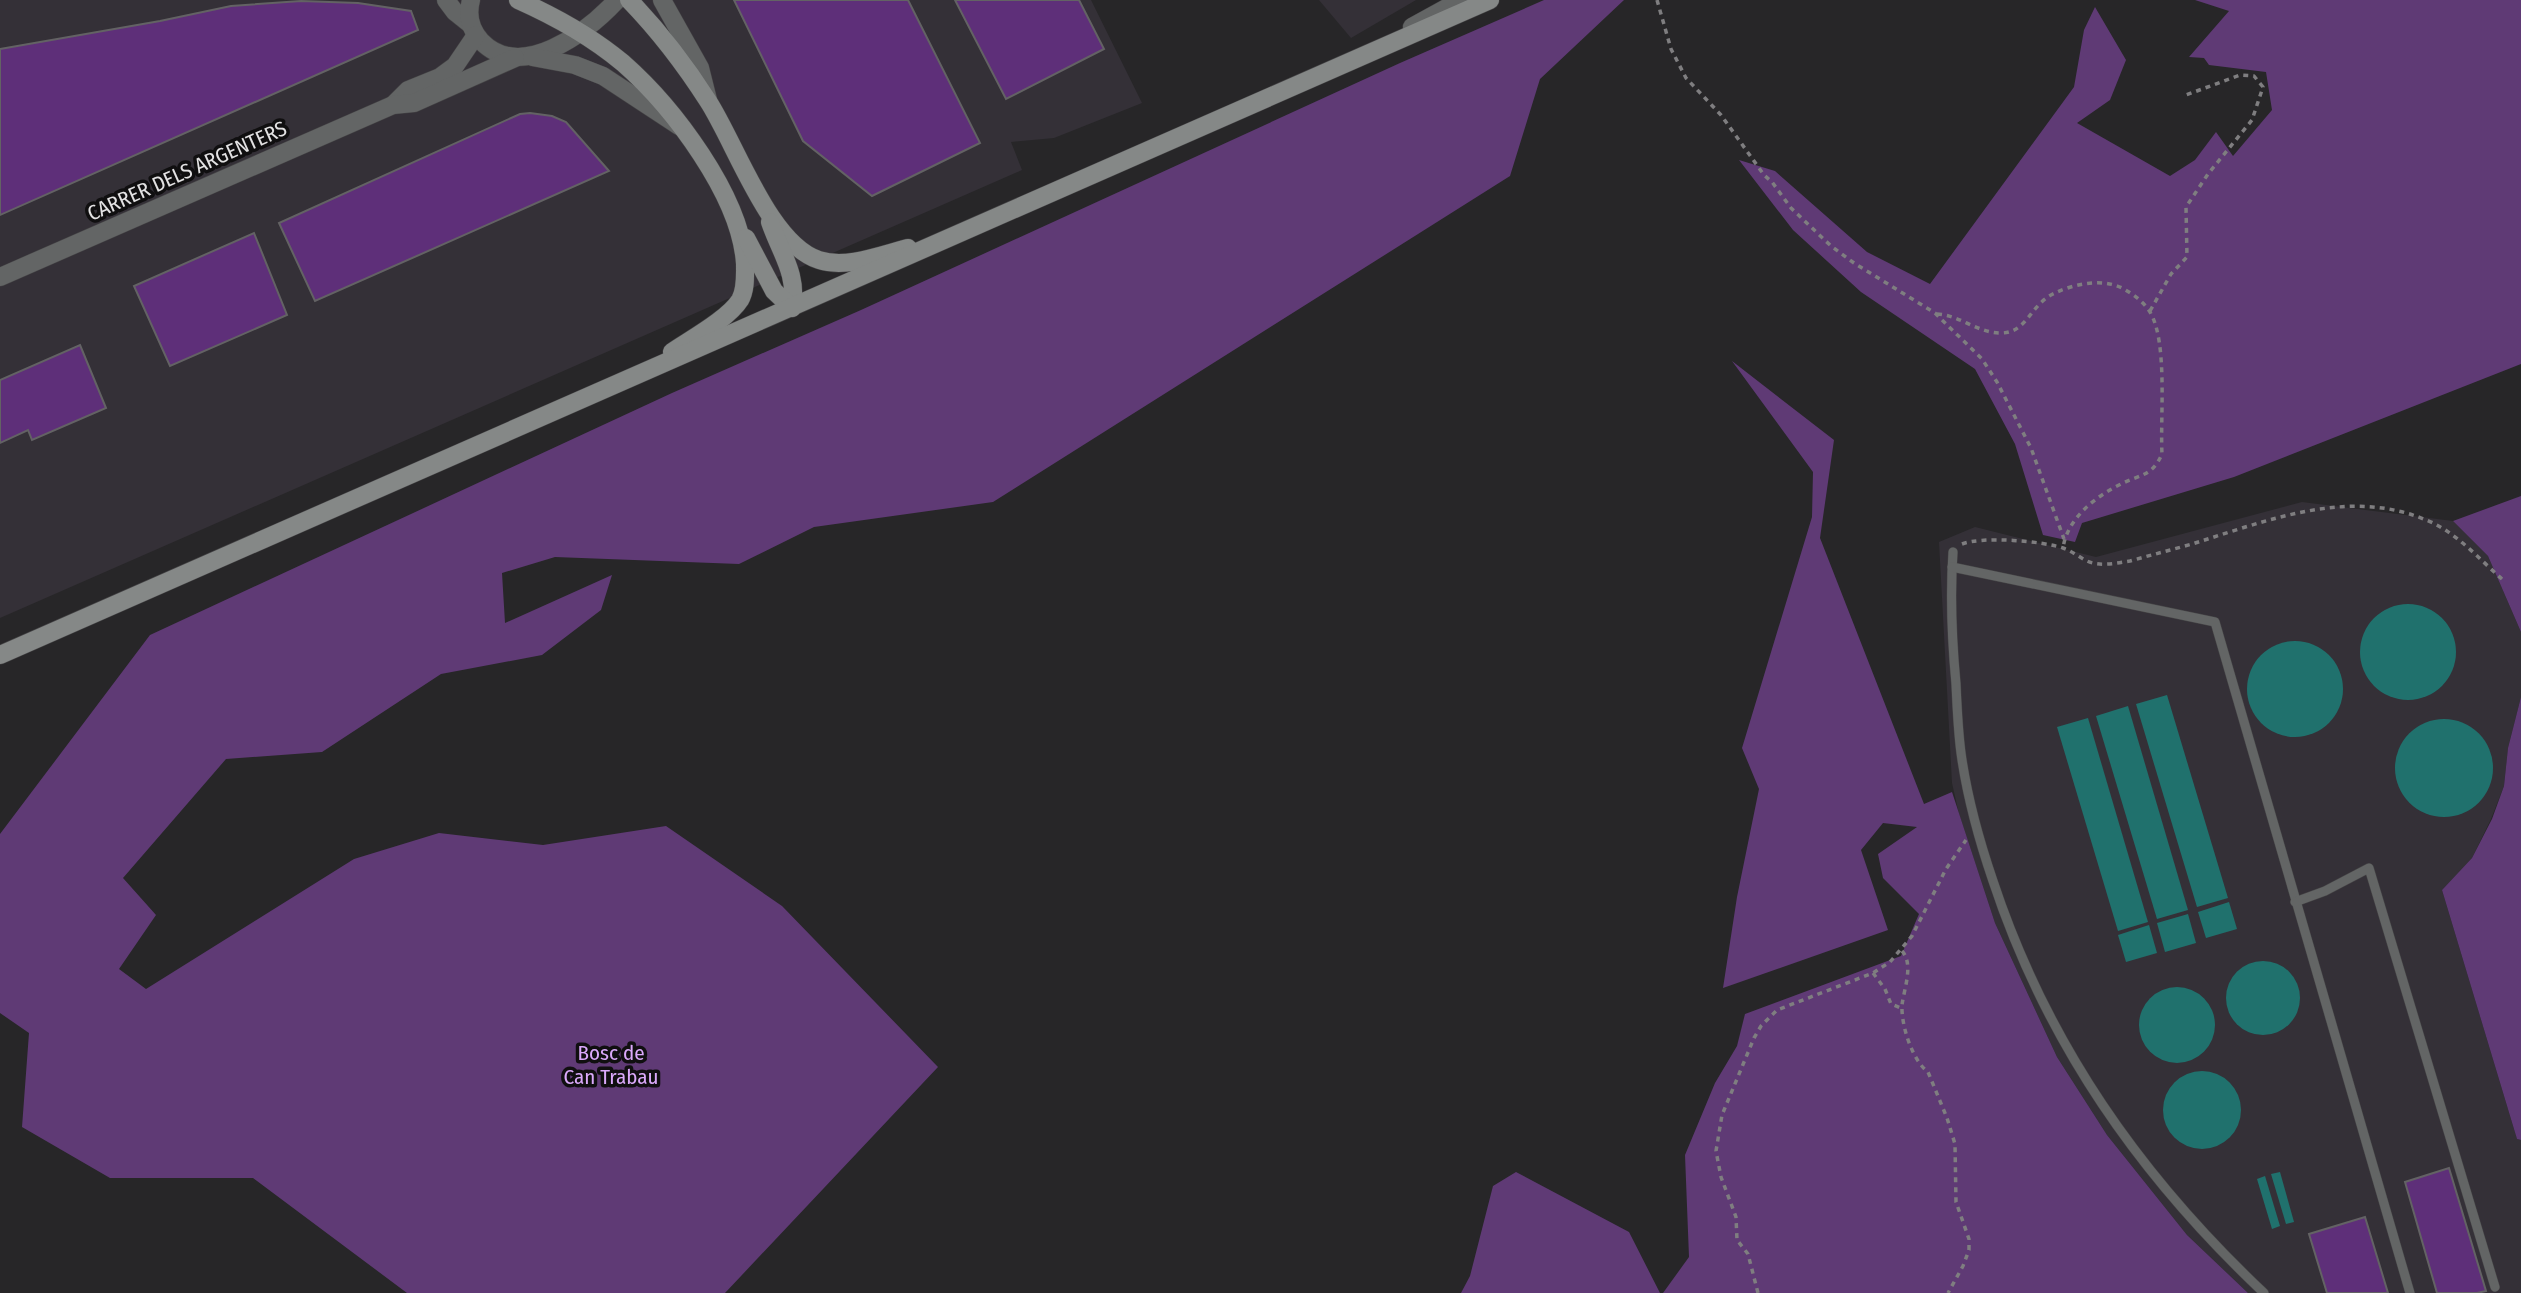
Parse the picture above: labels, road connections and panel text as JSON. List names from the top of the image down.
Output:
{
  "streets": {
    "street": ["CARRER DELS ARGENTERS"]
  },
  "parks": ["Bosc de Can Trabau"]
}
